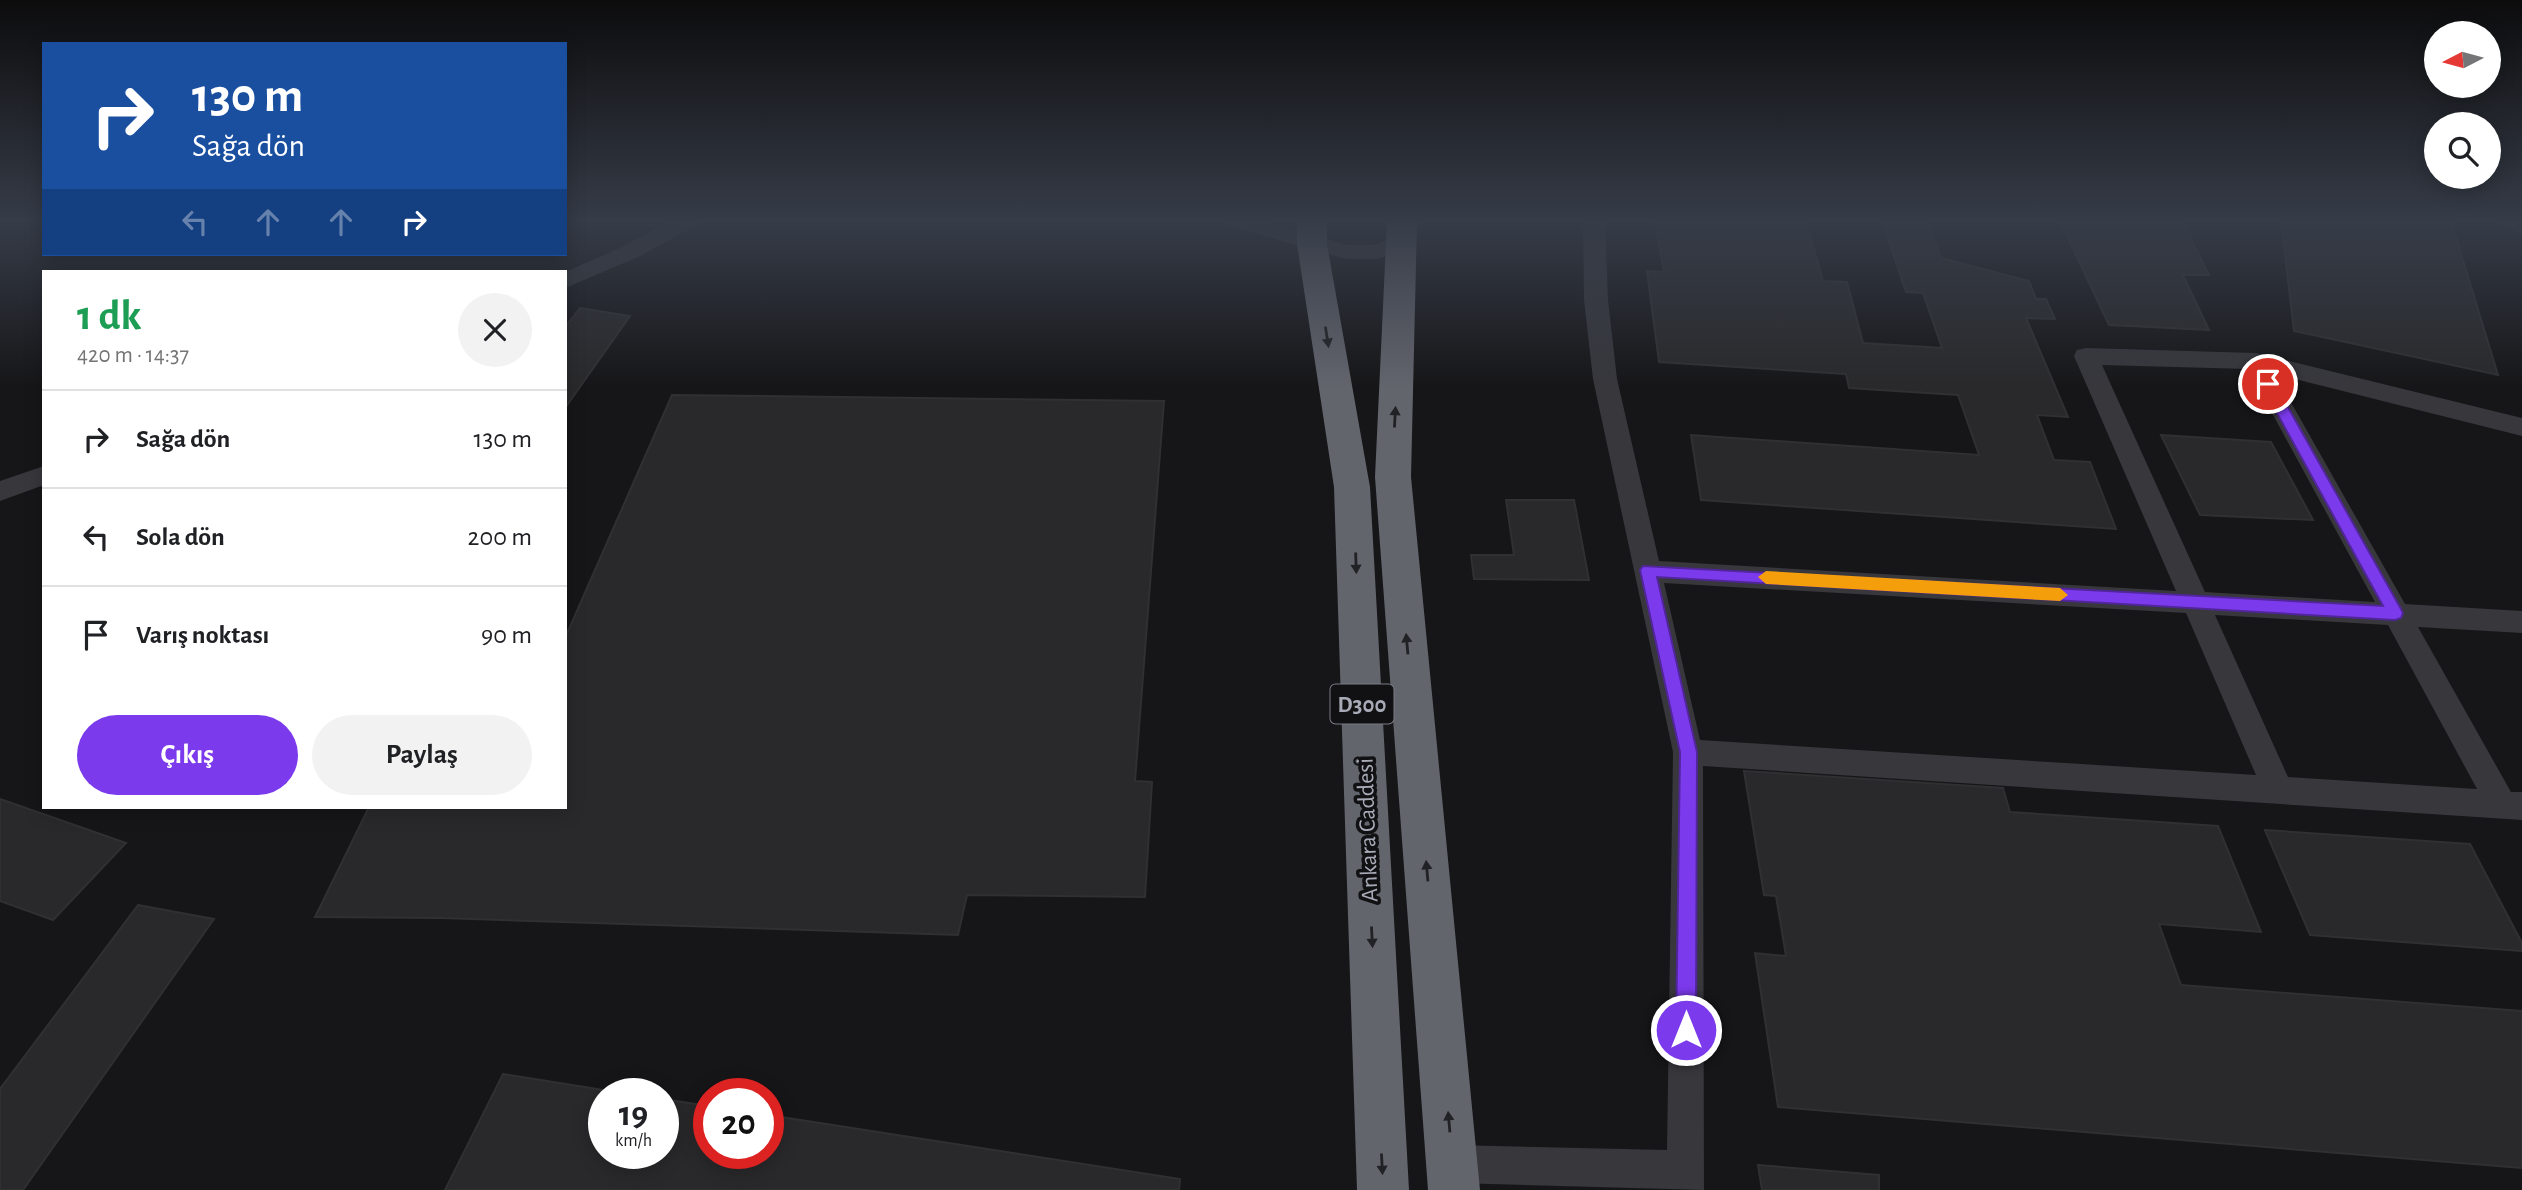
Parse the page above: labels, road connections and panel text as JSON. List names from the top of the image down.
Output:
{
  "streets": {
    "highway": ["D300", "Ankara Caddesi"]
  },
  "north": "left",
  "page": {
    "turn": ["130 m", "Sağa dön"],
    "heading": ["1 dk", "420 m · 14:37"],
    "list": [
      {
        "name": "Sağa dön",
        "value": "130 m"
      },
      {
        "name": "Sola dön",
        "value": "200 m"
      },
      {
        "name": "Varış noktası",
        "value": "90 m"
      }
    ],
    "buttons": ["Çıkış", "Paylaş"],
    "speed": "19 km/h",
    "limit": "20"
  }
}
